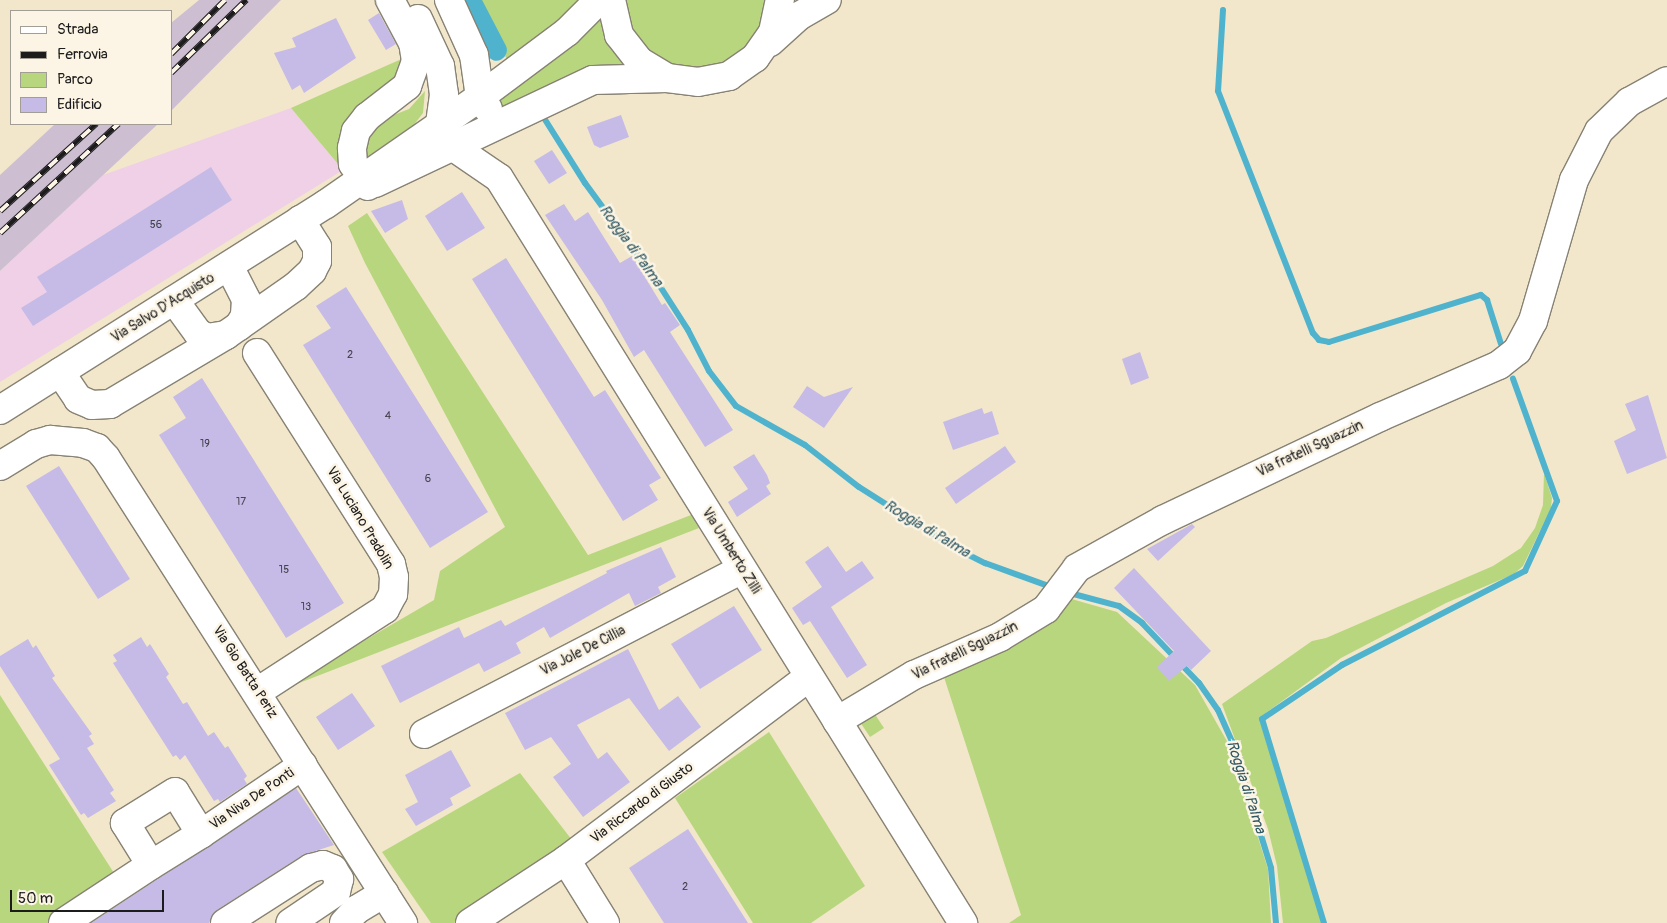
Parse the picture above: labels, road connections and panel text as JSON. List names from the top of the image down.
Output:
{
  "streets": {
    "street": [
      "Via Salvo D'Acquisto",
      "Via fratelli Sguazzin",
      "Via Luciano Pradolin",
      "Via Umberto Zilli",
      "Via Jole De Cillia",
      "Via Gio Batta Periz",
      "Via Niva De Ponti",
      "Via Riccardo di Giusto"
    ]
  },
  "crossings": [
    ["Via Salvo D'Acquisto", "Via Umberto Zilli"],
    ["Via fratelli Sguazzin", "Via Umberto Zilli"],
    ["Via Luciano Pradolin", "Via Gio Batta Periz"],
    ["Via Umberto Zilli", "Via Jole De Cillia"],
    ["Via Umberto Zilli", "Via Riccardo di Giusto"],
    ["Via Gio Batta Periz", "Via Niva De Ponti"]
  ],
  "water": ["Roggia di Palma"],
  "house_numbers": [
    "56",
    "2",
    "4",
    "19",
    "6",
    "17",
    "15",
    "13",
    "2"
  ],
  "legend": [
    "Strada",
    "Ferrovia",
    "Parco",
    "Edificio"
  ],
  "scale_bar": "50 m"
}
